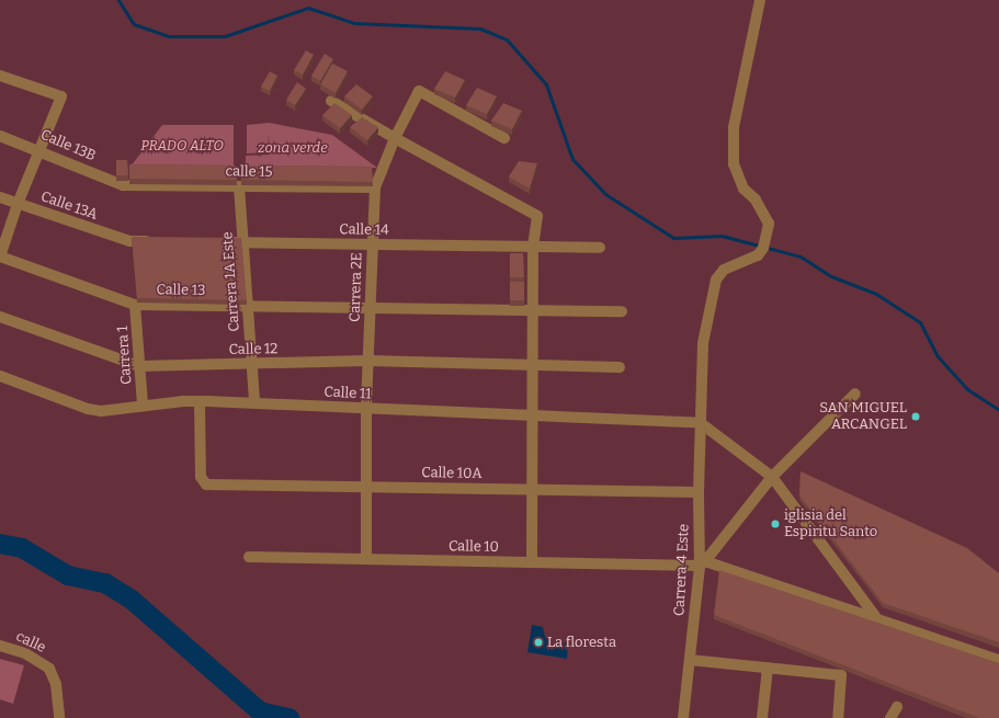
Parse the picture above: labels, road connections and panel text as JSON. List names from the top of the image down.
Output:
{
  "streets": {
    "street": [
      "Calle 13B",
      "calle 15",
      "Calle 13A",
      "Calle 14",
      "Carrera 1A Este",
      "Carrera 2E",
      "Calle 13",
      "Calle 12",
      "Carrera 1",
      "Calle 11",
      "Calle 10A",
      "Calle 10",
      "Carrera 4 Este",
      "calle"
    ]
  },
  "crossings": [
    ["Calle 13B", "calle 15"],
    ["calle 15", "Carrera 1A Este"],
    ["calle 15", "Carrera 2E"],
    ["Calle 14", "Carrera 1A Este"],
    ["Calle 14", "Carrera 2E"],
    ["Carrera 1A Este", "Calle 13"],
    ["Carrera 1A Este", "Calle 12"],
    ["Carrera 1A Este", "Calle 11"],
    ["Carrera 2E", "Calle 13"],
    ["Carrera 2E", "Calle 12"],
    ["Carrera 2E", "Calle 11"],
    ["Carrera 2E", "Calle 10A"],
    ["Carrera 2E", "Calle 10"],
    ["Calle 13", "Carrera 1"],
    ["Calle 12", "Carrera 1"],
    ["Carrera 1", "Calle 11"],
    ["Calle 11", "Calle 10A"],
    ["Calle 11", "Carrera 4 Este"],
    ["Calle 10A", "Carrera 4 Este"],
    ["Calle 10", "Carrera 4 Este"]
  ],
  "parks": ["PRADO ALTO", "zona verde"],
  "places": ["SAN MIGUEL ARCANGEL", "iglisia del Espiritu Santo", "La floresta"]
}
